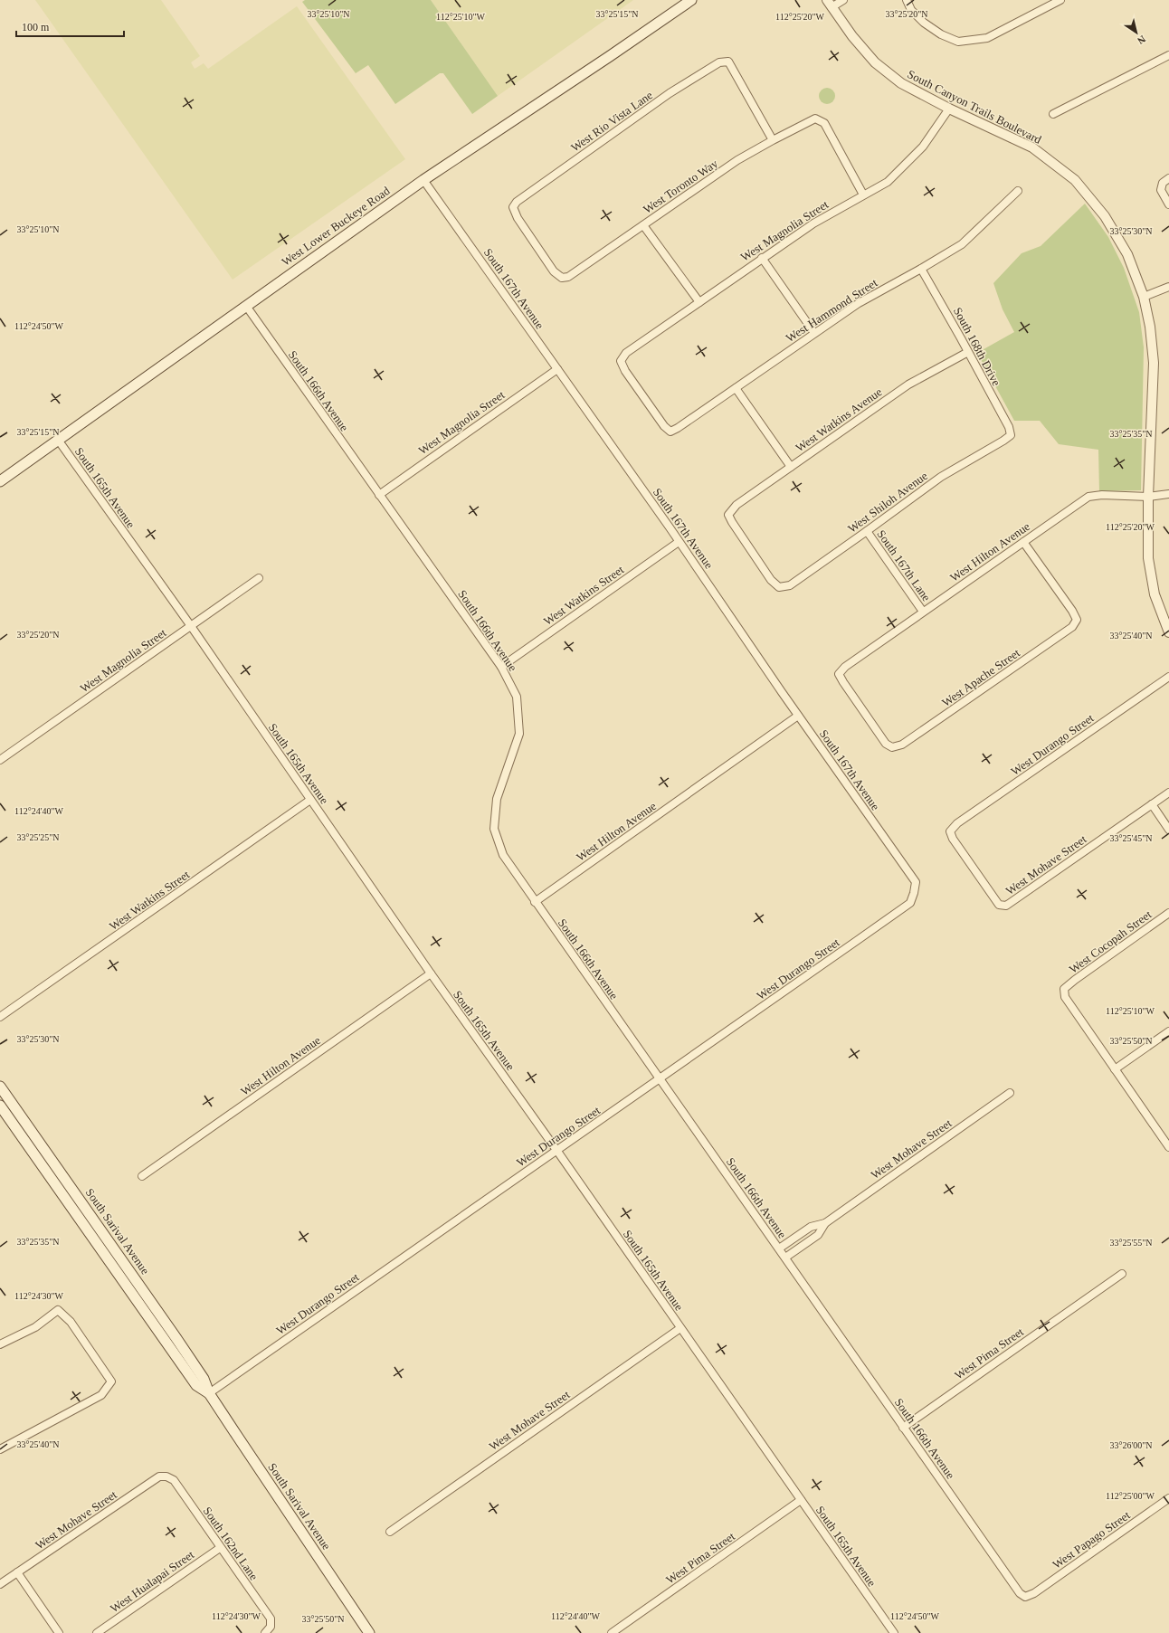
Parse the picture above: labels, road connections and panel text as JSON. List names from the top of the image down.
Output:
{
  "streets": {
    "main road": ["West Lower Buckeye Road", "South Sarival Avenue"],
    "street": [
      "South Canyon Trails Boulevard",
      "West Rio Vista Lane",
      "West Toronto Way",
      "West Magnolia Street",
      "South 167th Avenue",
      "West Hammond Street",
      "South 168th Drive",
      "South 166th Avenue",
      "West Watkins Avenue",
      "South 165th Avenue",
      "West Shiloh Avenue",
      "West Hilton Avenue",
      "South 167th Lane",
      "West Watkins Street",
      "West Apache Street",
      "West Durango Street",
      "West Mohave Street",
      "West Cocopah Street",
      "West Pima Street",
      "West Papago Street",
      "South 162nd Lane",
      "West Hualapai Street"
    ]
  },
  "crossings": [
    ["South Canyon Trails Boulevard", "West Magnolia Street"],
    ["South Canyon Trails Boulevard", "West Hilton Avenue"],
    ["West Rio Vista Lane", "West Toronto Way"],
    ["West Toronto Way", "West Magnolia Street"],
    ["West Lower Buckeye Road", "South 167th Avenue"],
    ["West Lower Buckeye Road", "South 166th Avenue"],
    ["West Lower Buckeye Road", "South 165th Avenue"],
    ["West Magnolia Street", "South 167th Avenue"],
    ["West Magnolia Street", "West Hammond Street"],
    ["West Magnolia Street", "South 166th Avenue"],
    ["West Magnolia Street", "South 165th Avenue"],
    ["South 167th Avenue", "West Hilton Avenue"],
    ["South 167th Avenue", "West Watkins Street"],
    ["South 167th Avenue", "West Durango Street"],
    ["West Hammond Street", "South 168th Drive"],
    ["South 168th Drive", "West Watkins Avenue"],
    ["South 168th Drive", "West Shiloh Avenue"],
    ["South 166th Avenue", "West Hilton Avenue"],
    ["South 166th Avenue", "West Watkins Street"],
    ["South 166th Avenue", "West Durango Street"],
    ["South 166th Avenue", "West Mohave Street"],
    ["South 166th Avenue", "West Pima Street"],
    ["South 166th Avenue", "West Papago Street"],
    ["West Watkins Avenue", "West Shiloh Avenue"],
    ["South 165th Avenue", "West Hilton Avenue"],
    ["South 165th Avenue", "West Watkins Street"],
    ["South 165th Avenue", "West Durango Street"],
    ["South 165th Avenue", "West Mohave Street"],
    ["South 165th Avenue", "West Pima Street"],
    ["West Shiloh Avenue", "South 167th Lane"],
    ["West Hilton Avenue", "South 167th Lane"],
    ["West Hilton Avenue", "West Apache Street"],
    ["West Durango Street", "West Mohave Street"],
    ["West Durango Street", "South Sarival Avenue"],
    ["West Mohave Street", "South 162nd Lane"],
    ["South 162nd Lane", "West Hualapai Street"]
  ],
  "scale_bar": "100 m",
  "north": "bottom right",
  "coordinates": [
    "33°25'10\"N",
    "33°25'15\"N",
    "33°25'20\"N",
    "112°25'10\"W",
    "112°25'20\"W",
    "33°25'30\"N",
    "112°24'50\"W",
    "33°25'35\"N",
    "33°25'40\"N",
    "112°24'40\"W",
    "33°25'25\"N",
    "33°25'45\"N",
    "33°25'50\"N",
    "33°25'55\"N",
    "112°24'30\"W",
    "33°26'00\"N",
    "112°25'00\"W"
  ]
}
